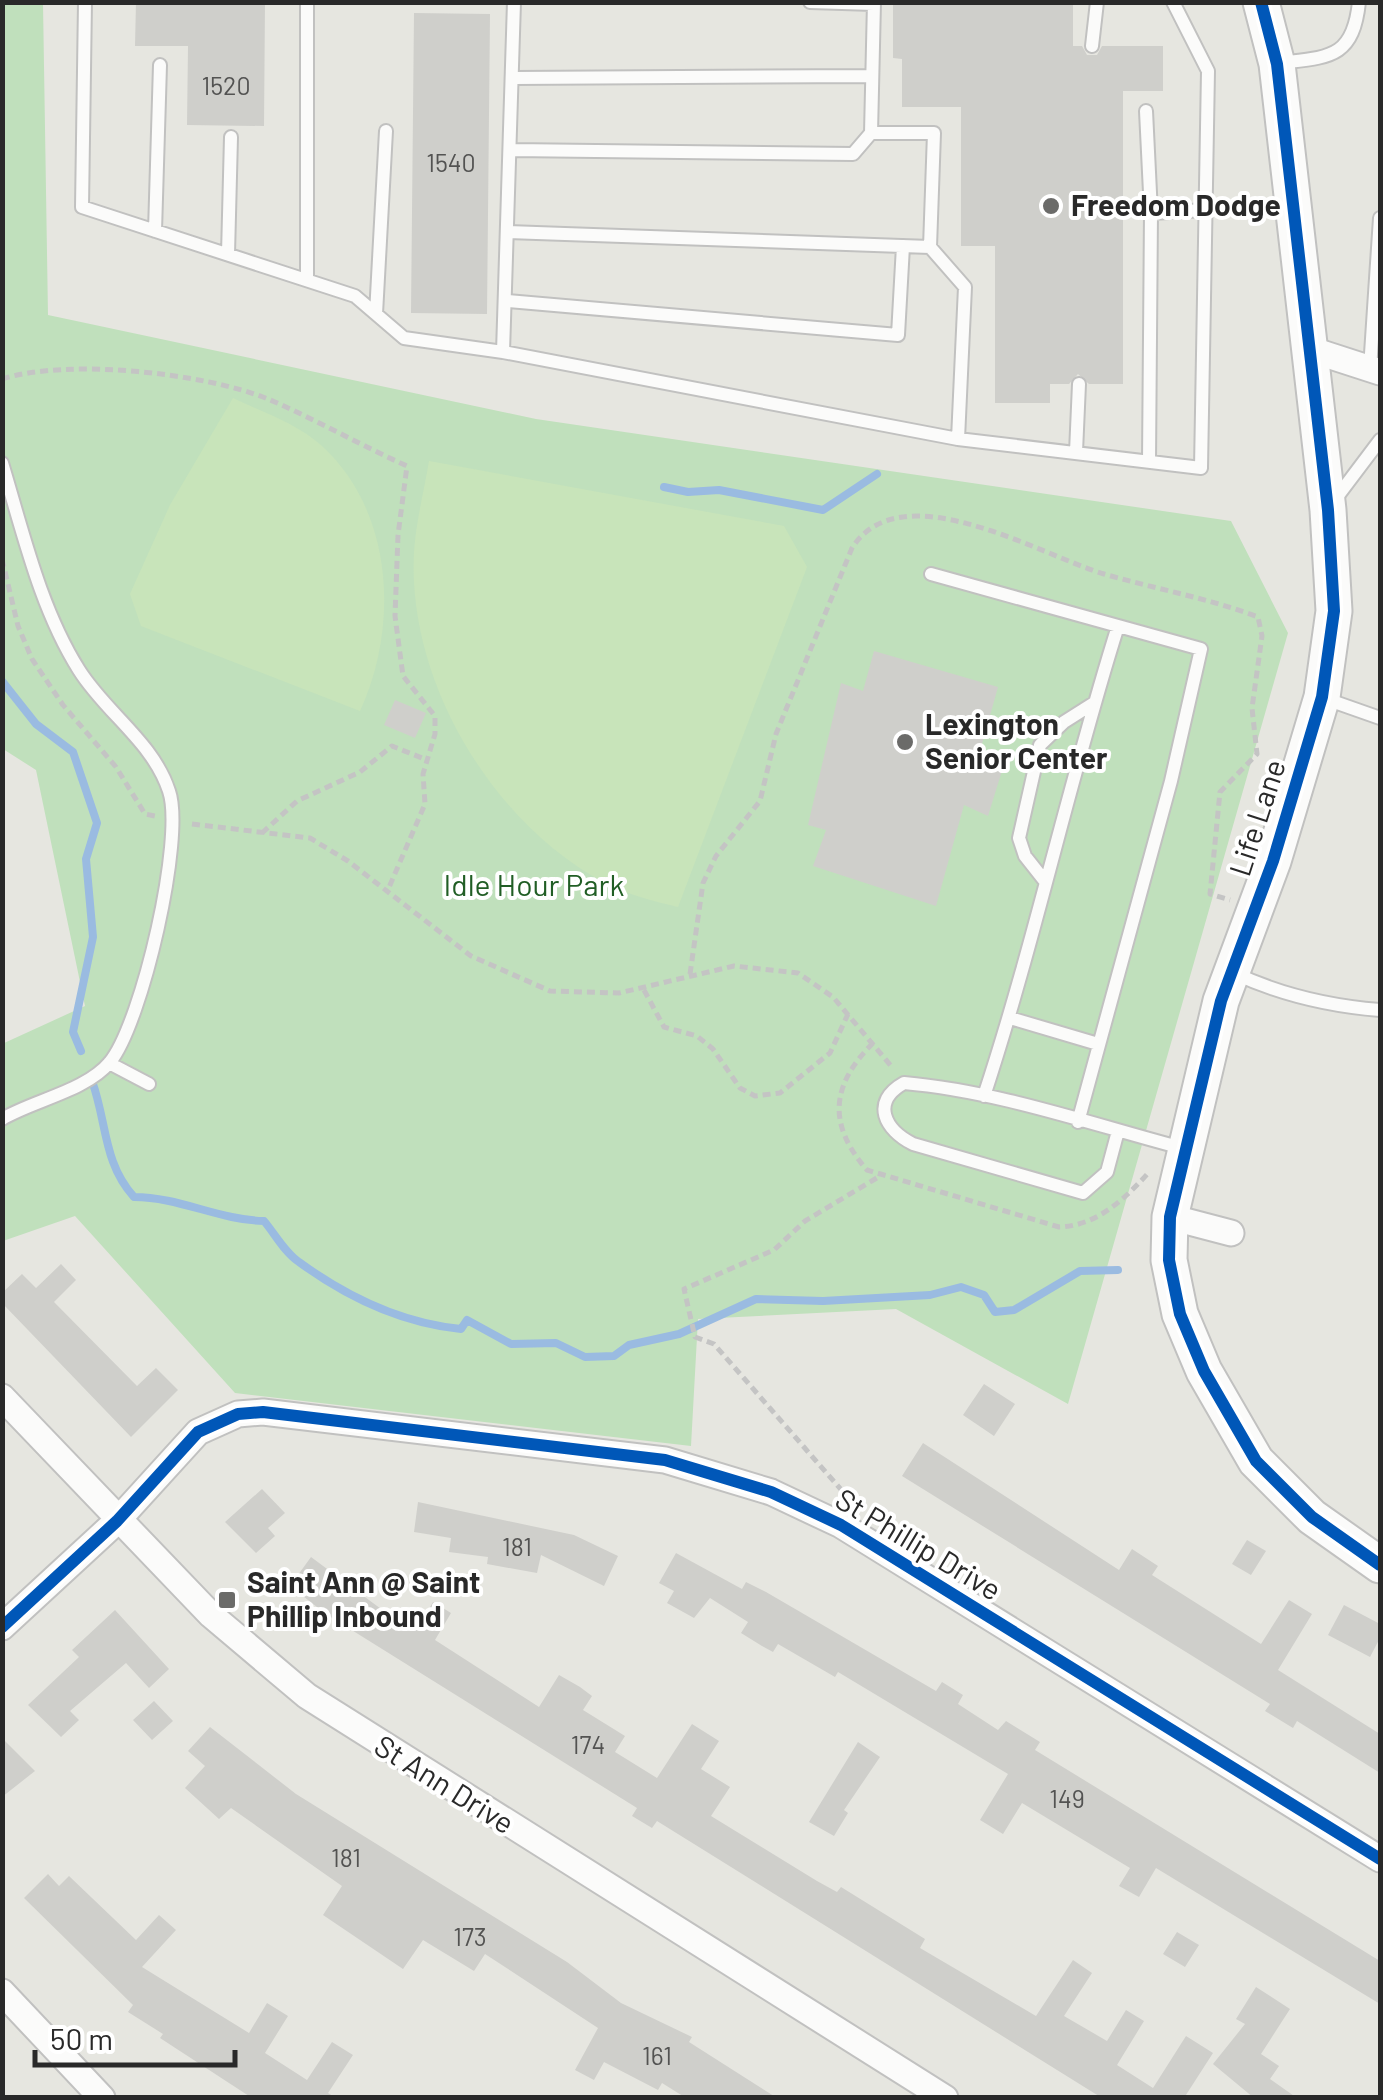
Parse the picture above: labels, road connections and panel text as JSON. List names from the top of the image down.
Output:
{
  "streets": {
    "street": ["Life Lane", "St Phillip Drive", "St Ann Drive"]
  },
  "crossings": [
    ["St Phillip Drive", "St Ann Drive"]
  ],
  "parks": ["Idle Hour Park"],
  "places": {
    "other": ["Freedom Dodge", "Lexington Senior Center"],
    "transit": ["Saint Ann @ Saint Phillip Inbound"]
  },
  "house_numbers": [
    "1520",
    "1540",
    "181",
    "174",
    "149",
    "181",
    "173",
    "161"
  ],
  "scale_bar": "50 m"
}
